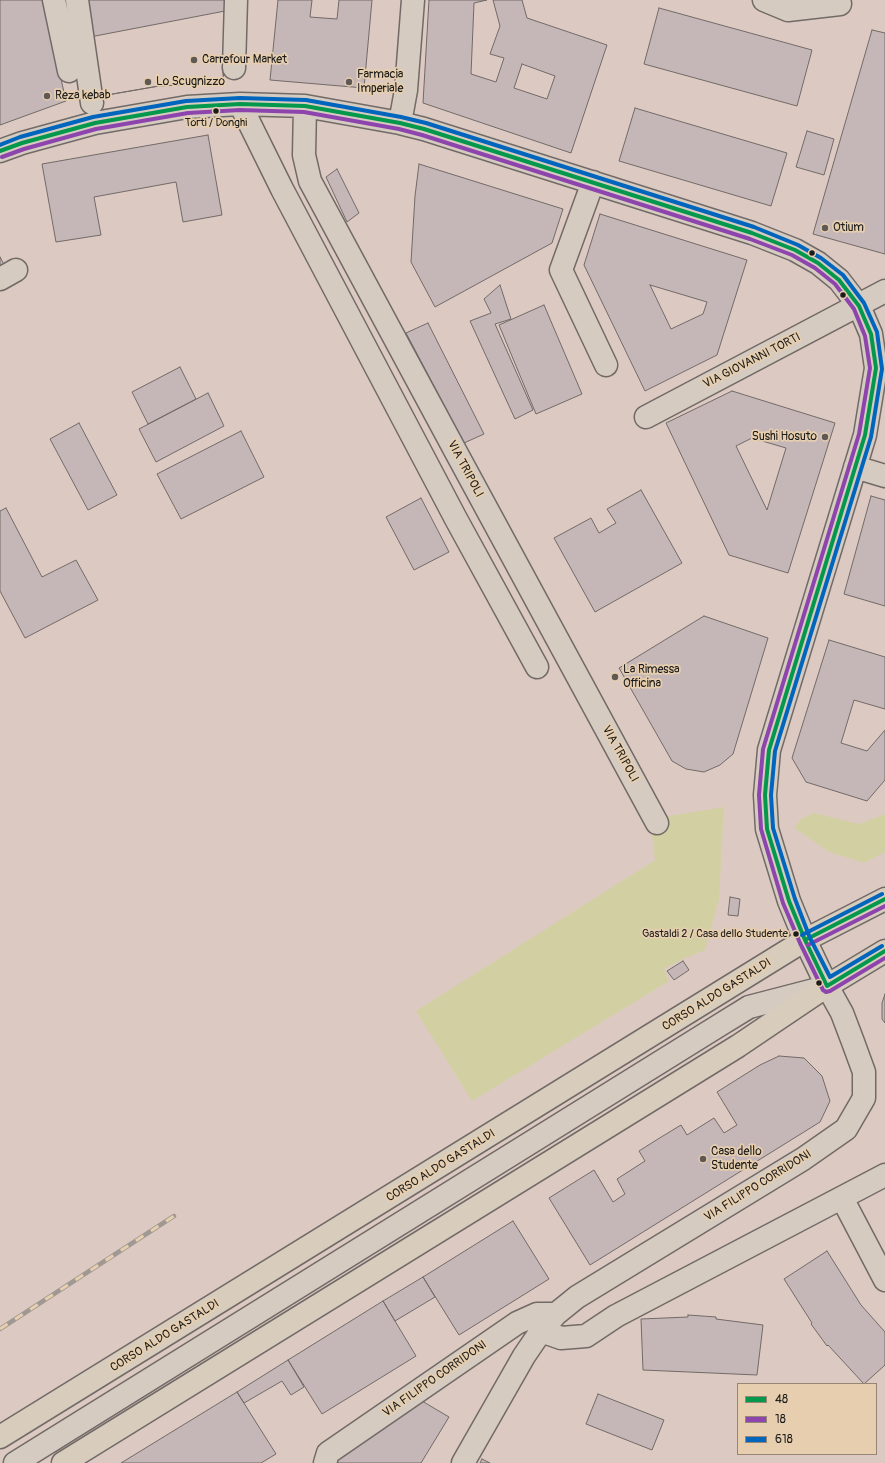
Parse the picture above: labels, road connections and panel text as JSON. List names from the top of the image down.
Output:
{
  "streets": {
    "main road": ["CORSO ALDO GASTALDI"],
    "street": ["VIA GIOVANNI TORTI", "VIA TRIPOLI", "VIA FILIPPO CORRIDONI"]
  },
  "crossings": [
    ["VIA GIOVANNI TORTI", "VIA FILIPPO CORRIDONI"],
    ["CORSO ALDO GASTALDI", "VIA FILIPPO CORRIDONI"]
  ],
  "places": [
    "Carrefour Market",
    "Lo Scugnizzo",
    "Farmacia Imperiale",
    "Reza kebab",
    "Torti / Donghi",
    "Otium",
    "Sushi Hosuto",
    "La Rimessa Officina",
    "Gastaldi 2 / Casa dello Studente",
    "Casa dello Studente"
  ],
  "lines": ["transit line 618", "transit line 48", "transit line 18"],
  "legend": ["48", "18", "618"]
}
